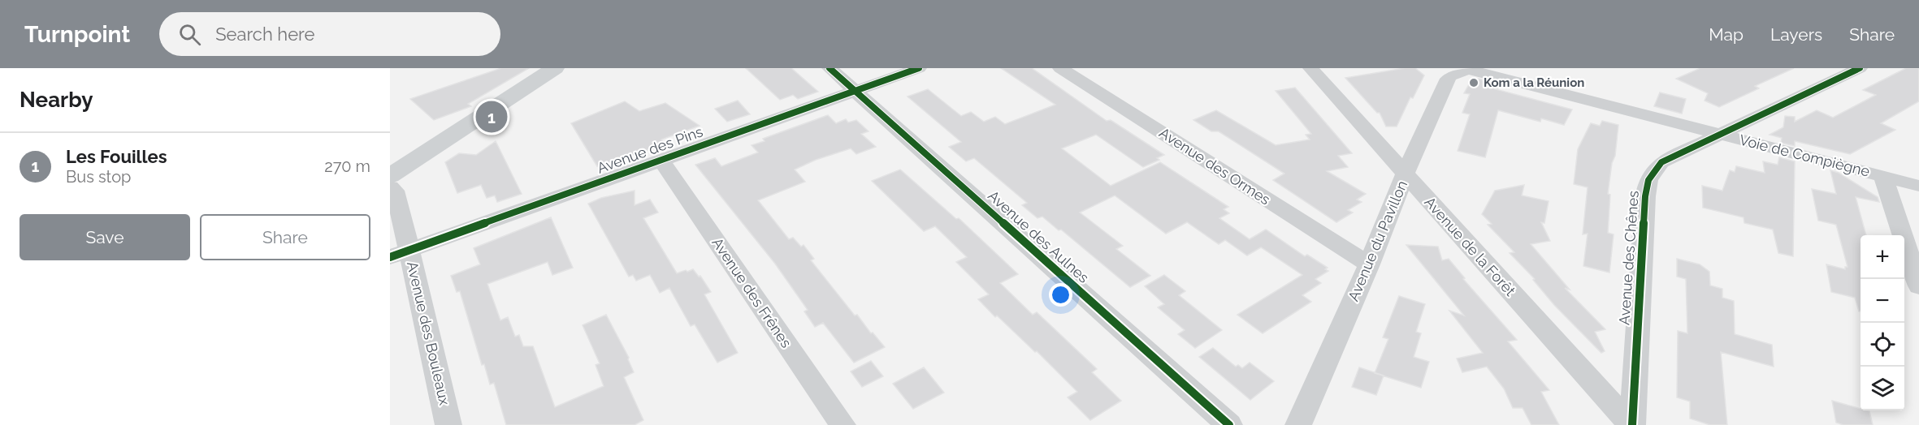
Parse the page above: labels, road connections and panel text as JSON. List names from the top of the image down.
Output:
{
  "streets": {
    "street": [
      "Avenue des Pins",
      "Voie de Compiègne",
      "Avenue des Ormes",
      "Avenue des Aulnes",
      "Avenue du Pavillon",
      "Avenue de la Forêt",
      "Avenue des Chênes",
      "Avenue des Frênes",
      "Avenue des Bouleaux"
    ]
  },
  "crossings": [
    ["Avenue des Pins", "Avenue des Aulnes"],
    ["Avenue des Pins", "Avenue des Frênes"],
    ["Avenue des Pins", "Avenue des Bouleaux"],
    ["Voie de Compiègne", "Avenue du Pavillon"],
    ["Voie de Compiègne", "Avenue des Chênes"],
    ["Avenue des Ormes", "Avenue du Pavillon"],
    ["Avenue du Pavillon", "Avenue de la Forêt"],
    ["Avenue de la Forêt", "Avenue des Chênes"]
  ],
  "places": ["Kom a la Réunion"],
  "page": {
    "header": "Turnpoint",
    "search": "Search here",
    "nav": ["Map", "Layers", "Share"],
    "heading": "Nearby",
    "pins": "1",
    "list": [
      {
        "mark": "1",
        "name": "Les Fouilles",
        "note": "Bus stop",
        "value": "270 m"
      }
    ],
    "buttons": ["Save", "Share"],
    "map_buttons": ["+", "−"]
  }
}
